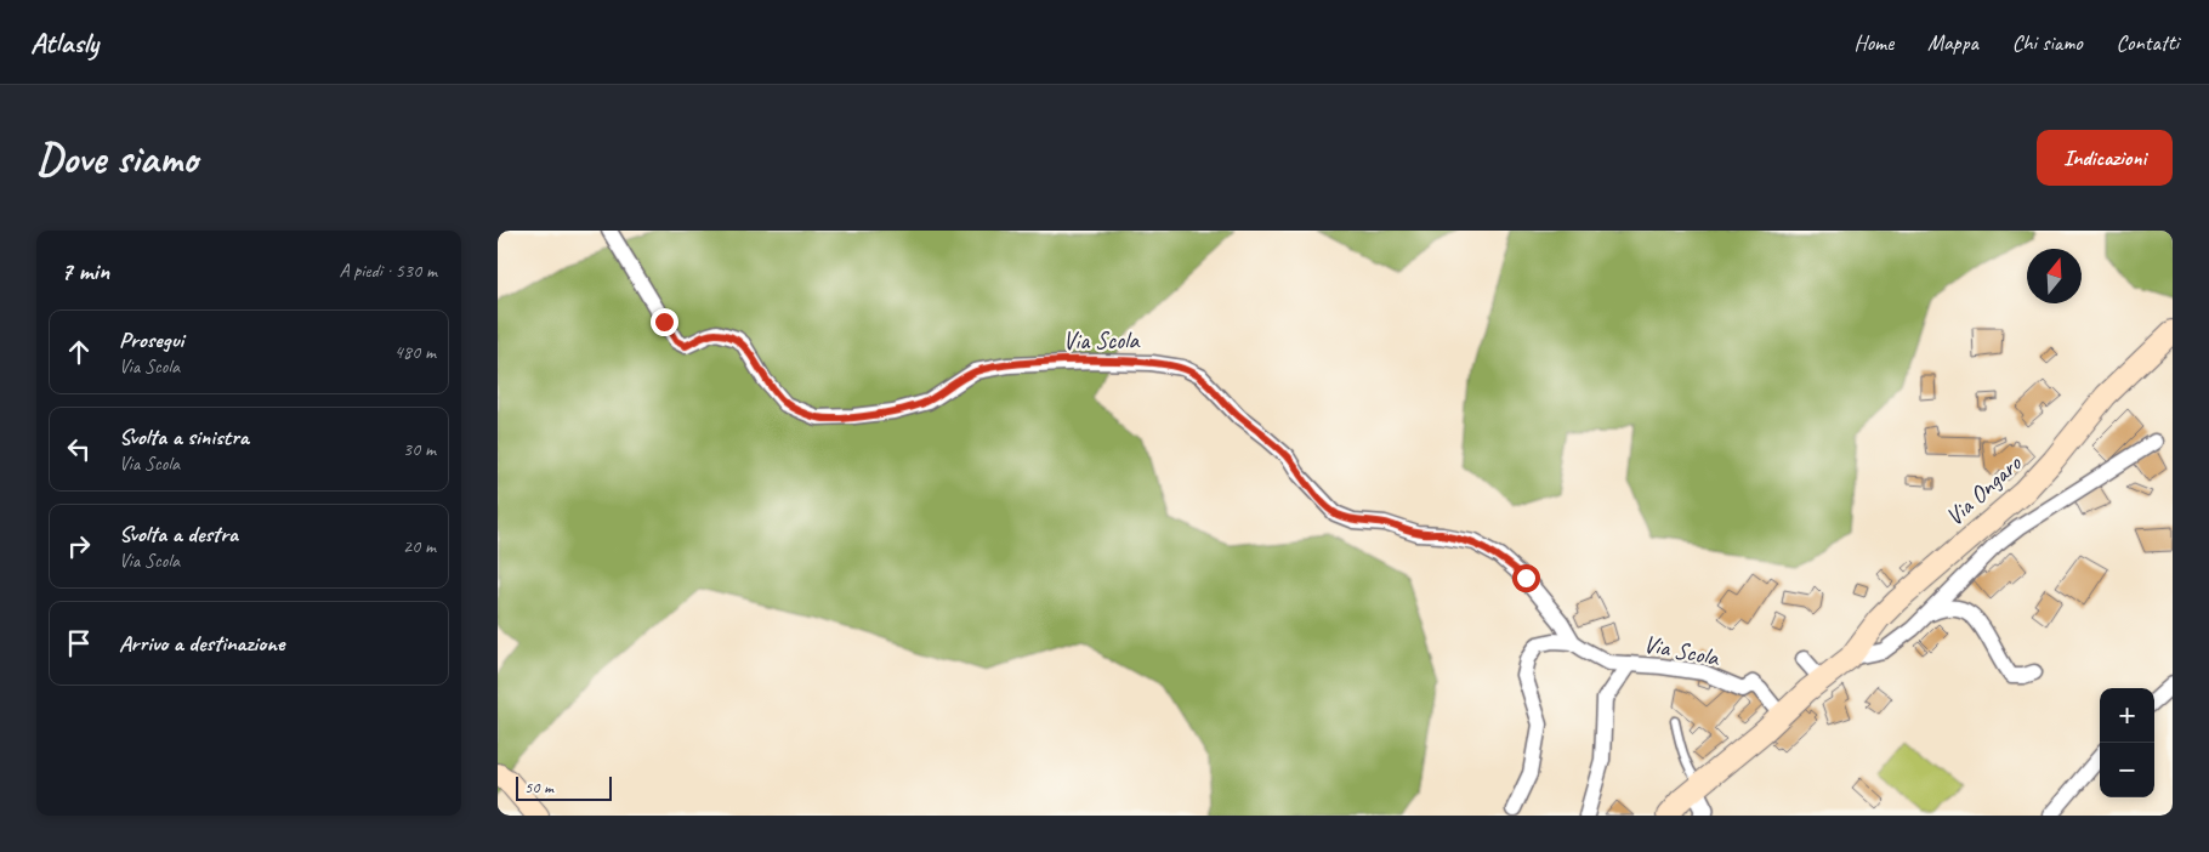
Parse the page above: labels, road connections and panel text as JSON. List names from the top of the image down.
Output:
{
  "streets": {
    "main road": ["Via Ongaro"],
    "street": ["Via Scola"]
  },
  "crossings": [
    ["Via Scola", "Via Ongaro"]
  ],
  "scale_bar": "50 m",
  "north": "top",
  "page": {
    "header": "Atlasly",
    "nav": [
      "Home",
      "Mappa",
      "Chi siamo",
      "Contatti"
    ],
    "buttons": "Indicazioni",
    "title": "Dove siamo",
    "heading": ["7 min", "A piedi · 530 m"],
    "list": [
      ["Prosegui", "Via Scola", "480 m"],
      ["Svolta a sinistra", "Via Scola", "30 m"],
      ["Svolta a destra", "Via Scola", "20 m"],
      "Arrivo a destinazione"
    ],
    "map_buttons": ["+", "−"],
    "scale": "50 m"
  }
}
